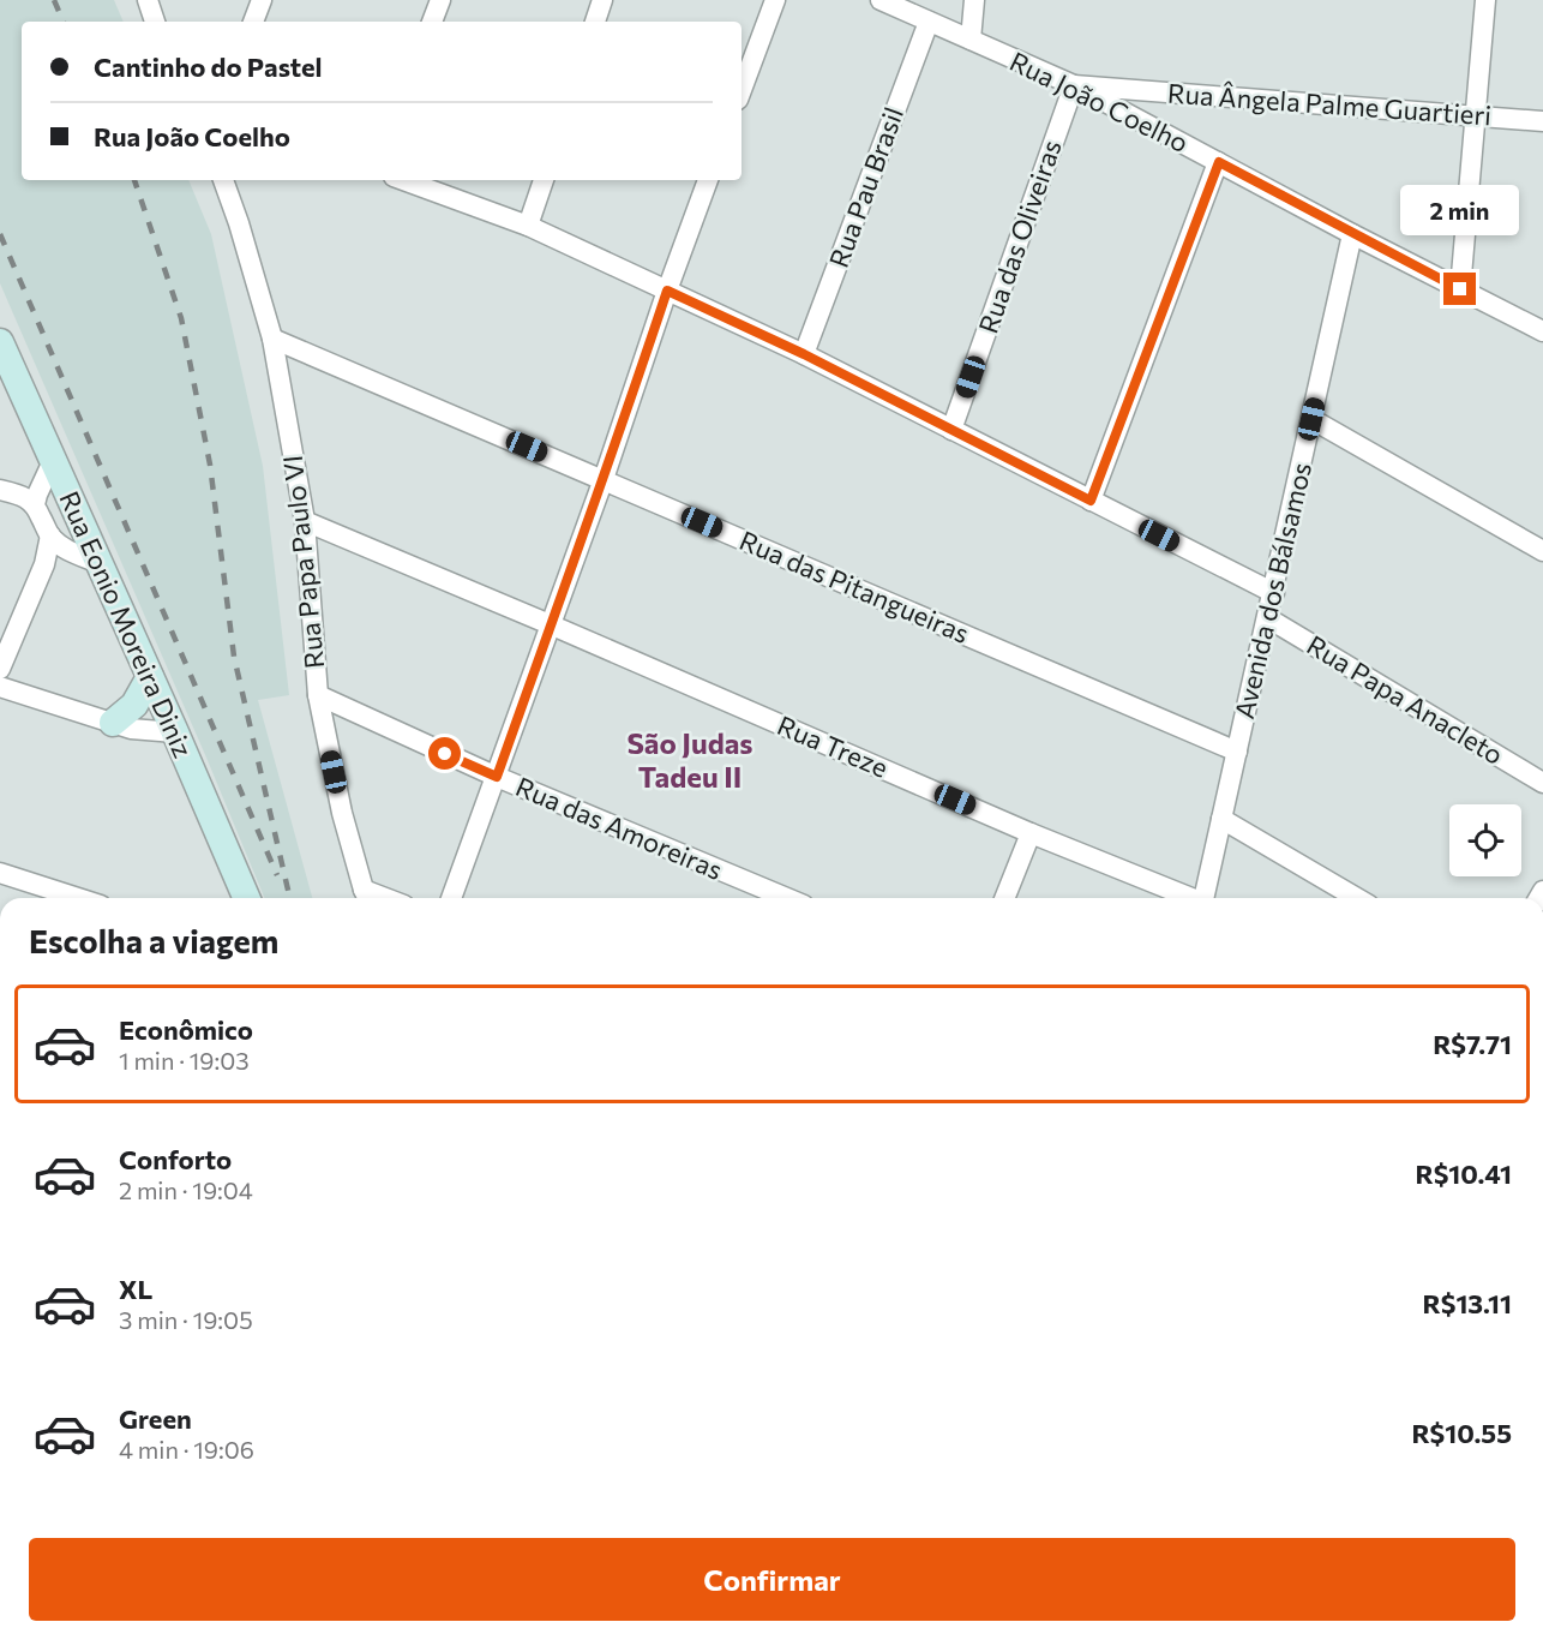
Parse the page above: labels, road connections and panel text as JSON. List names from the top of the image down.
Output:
{
  "streets": {
    "main road": ["Rua Eonio Moreira Diniz"],
    "street": [
      "Rua João Coelho",
      "Rua Ângela Palme Guartieri",
      "Rua Pau Brasil",
      "Rua das Oliveiras",
      "Rua Papa Paulo VI",
      "Rua das Pitangueiras",
      "Avenida dos Bálsamos",
      "Rua Papa Anacleto",
      "Rua Treze",
      "Rua das Amoreiras"
    ]
  },
  "crossings": [
    ["Rua João Coelho", "Rua Ângela Palme Guartieri"],
    ["Rua João Coelho", "Rua Pau Brasil"],
    ["Rua João Coelho", "Rua das Oliveiras"],
    ["Rua João Coelho", "Avenida dos Bálsamos"],
    ["Rua Ângela Palme Guartieri", "Rua das Oliveiras"],
    ["Rua Papa Paulo VI", "Rua das Pitangueiras"],
    ["Rua Papa Paulo VI", "Rua Treze"],
    ["Rua Papa Paulo VI", "Rua das Amoreiras"],
    ["Rua das Pitangueiras", "Avenida dos Bálsamos"],
    ["Avenida dos Bálsamos", "Rua Papa Anacleto"]
  ],
  "districts": ["São Judas Tadeu II"],
  "page": {
    "banner": ["Cantinho do Pastel", "Rua João Coelho"],
    "bubble": "2 min",
    "heading": "Escolha a viagem",
    "list": [
      {
        "name": "Econômico",
        "note": "1 min · 19:03",
        "value": "R$7.71"
      },
      {
        "name": "Conforto",
        "note": "2 min · 19:04",
        "value": "R$10.41"
      },
      {
        "name": "XL",
        "note": "3 min · 19:05",
        "value": "R$13.11"
      },
      {
        "name": "Green",
        "note": "4 min · 19:06",
        "value": "R$10.55"
      }
    ],
    "buttons": "Confirmar"
  }
}
